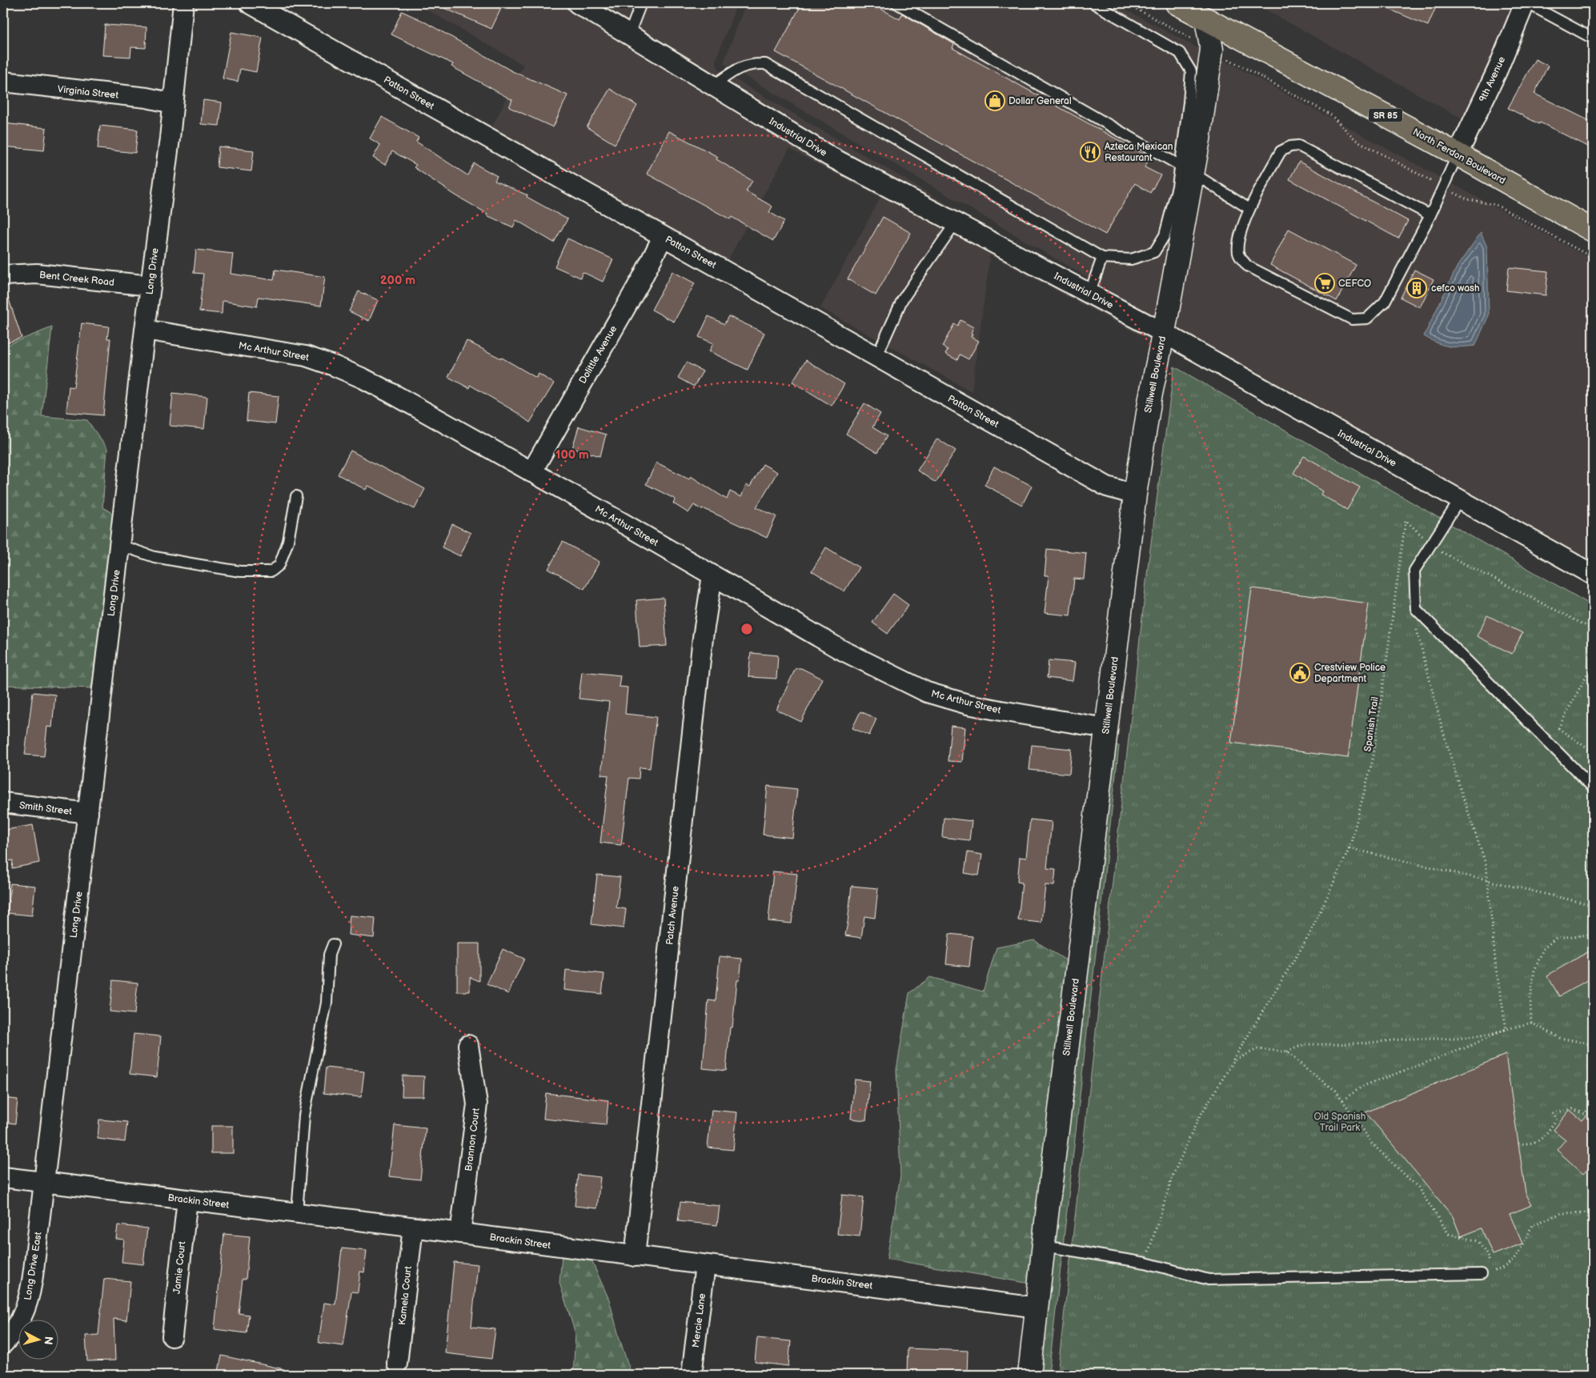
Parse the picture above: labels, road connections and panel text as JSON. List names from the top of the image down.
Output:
{
  "streets": {
    "main road": ["SR 85", "North Ferdon Boulevard"],
    "street": [
      "9th Avenue",
      "Virginia Street",
      "Patton Street",
      "Industrial Drive",
      "Long Drive",
      "Bent Creek Road",
      "Mc Arthur Street",
      "Dolittle Avenue",
      "Stillwell Boulevard",
      "Smith Street",
      "Patch Avenue",
      "Brannon Court",
      "Brackin Street",
      "Long Drive East",
      "Jamie Court",
      "Kamela Court",
      "Mercie Lane"
    ],
    "path": ["Spanish Trail"]
  },
  "crossings": [
    ["9th Avenue", "North Ferdon Boulevard"],
    ["Virginia Street", "Long Drive"],
    ["Patton Street", "Dolittle Avenue"],
    ["Patton Street", "Stillwell Boulevard"],
    ["Industrial Drive", "Stillwell Boulevard"],
    ["North Ferdon Boulevard", "Stillwell Boulevard"],
    ["Long Drive", "Bent Creek Road"],
    ["Long Drive", "Mc Arthur Street"],
    ["Long Drive", "Smith Street"],
    ["Long Drive", "Brackin Street"],
    ["Long Drive", "Long Drive East"],
    ["Mc Arthur Street", "Dolittle Avenue"],
    ["Mc Arthur Street", "Stillwell Boulevard"],
    ["Mc Arthur Street", "Patch Avenue"],
    ["Stillwell Boulevard", "Brackin Street"],
    ["Patch Avenue", "Brackin Street"],
    ["Brannon Court", "Brackin Street"],
    ["Brackin Street", "Long Drive East"],
    ["Brackin Street", "Jamie Court"],
    ["Brackin Street", "Kamela Court"],
    ["Brackin Street", "Mercie Lane"]
  ],
  "parks": ["Old Spanish Trail Park"],
  "places": {
    "shop": ["Dollar General"],
    "restaurant": ["Azteca Mexican Restaurant"],
    "supermarket": ["CEFCO"],
    "building": ["cefco wash"],
    "public building": ["Crestview Police Department"]
  },
  "north": "right",
  "rings": ["200 m", "100 m"]
}
